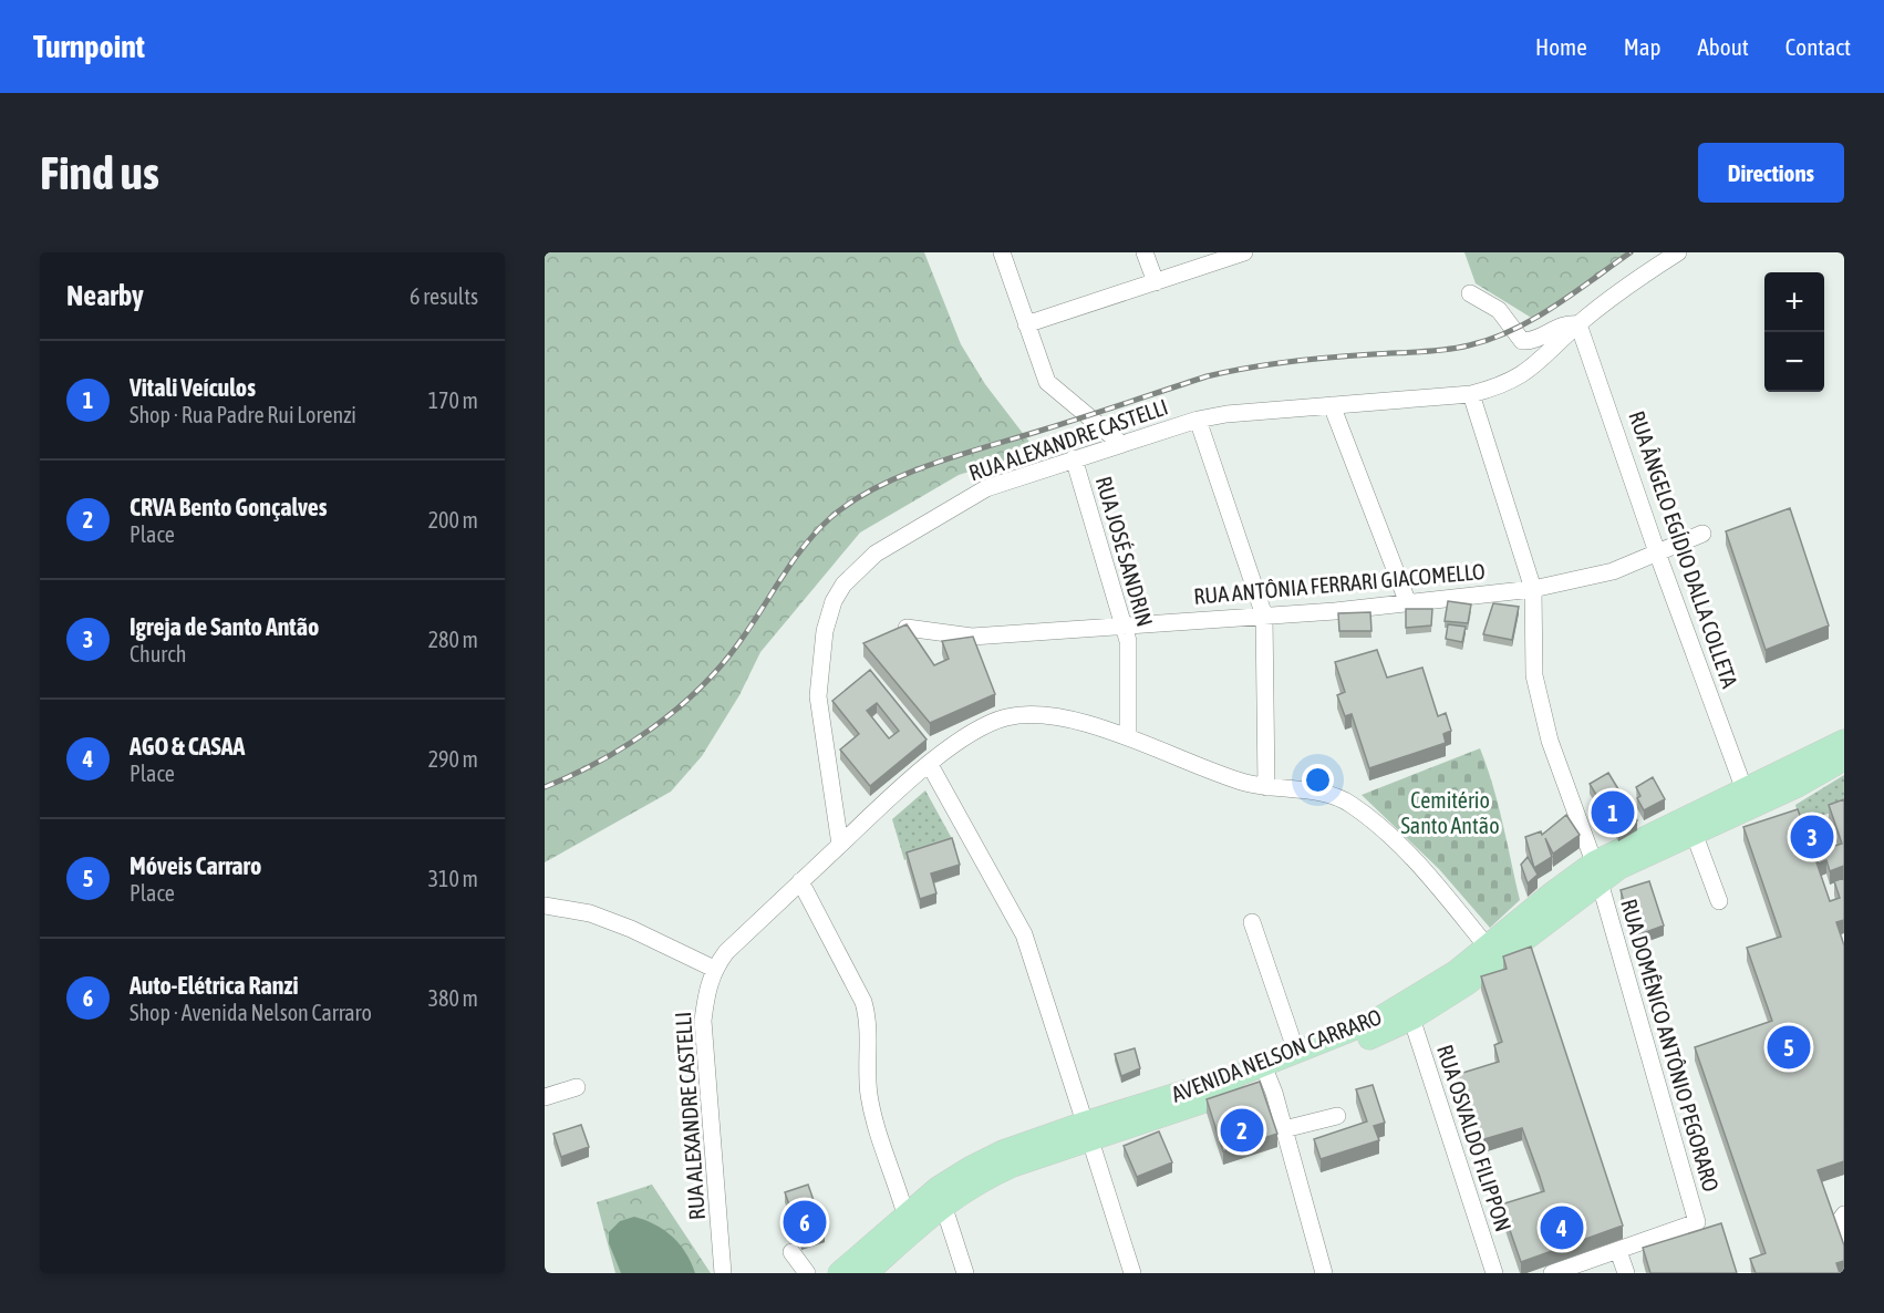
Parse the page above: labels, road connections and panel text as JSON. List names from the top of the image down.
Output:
{
  "streets": {
    "main road": ["AVENIDA NELSON CARRARO"],
    "street": [
      "RUA ALEXANDRE CASTELLI",
      "RUA ÂNGELO EGÍDIO DALLA COLLETA",
      "RUA JOSÉ SANDRIN",
      "RUA ANTÔNIA FERRARI GIACOMELLO",
      "RUA DOMÊNICO ANTÔNIO PEGORARO",
      "RUA OSVALDO FILIPPON"
    ]
  },
  "crossings": [
    ["RUA ALEXANDRE CASTELLI", "RUA ÂNGELO EGÍDIO DALLA COLLETA"],
    ["RUA ALEXANDRE CASTELLI", "RUA JOSÉ SANDRIN"],
    ["RUA ALEXANDRE CASTELLI", "RUA DOMÊNICO ANTÔNIO PEGORARO"],
    ["RUA ÂNGELO EGÍDIO DALLA COLLETA", "RUA ANTÔNIA FERRARI GIACOMELLO"],
    ["RUA ÂNGELO EGÍDIO DALLA COLLETA", "AVENIDA NELSON CARRARO"],
    ["RUA JOSÉ SANDRIN", "RUA ANTÔNIA FERRARI GIACOMELLO"],
    ["RUA ANTÔNIA FERRARI GIACOMELLO", "RUA DOMÊNICO ANTÔNIO PEGORARO"],
    ["RUA DOMÊNICO ANTÔNIO PEGORARO", "AVENIDA NELSON CARRARO"],
    ["AVENIDA NELSON CARRARO", "RUA OSVALDO FILIPPON"]
  ],
  "parks": ["Cemitério Santo Antão"],
  "page": {
    "header": "Turnpoint",
    "nav": [
      "Home",
      "Map",
      "About",
      "Contact"
    ],
    "buttons": "Directions",
    "title": "Find us",
    "heading": ["Nearby", "6 results"],
    "map_buttons": ["+", "−"],
    "list": [
      {
        "mark": "1",
        "name": "Vitali Veículos",
        "note": "Shop · Rua Padre Rui Lorenzi",
        "value": "170 m"
      },
      {
        "mark": "2",
        "name": "CRVA Bento Gonçalves",
        "note": "Place",
        "value": "200 m"
      },
      {
        "mark": "3",
        "name": "Igreja de Santo Antão",
        "note": "Church",
        "value": "280 m"
      },
      {
        "mark": "4",
        "name": "AGO & CASAA",
        "note": "Place",
        "value": "290 m"
      },
      {
        "mark": "5",
        "name": "Móveis Carraro",
        "note": "Place",
        "value": "310 m"
      },
      {
        "mark": "6",
        "name": "Auto-Elétrica Ranzi",
        "note": "Shop · Avenida Nelson Carraro",
        "value": "380 m"
      }
    ],
    "pins": [
      "1",
      "3",
      "5",
      "2",
      "6",
      "4"
    ]
  }
}
